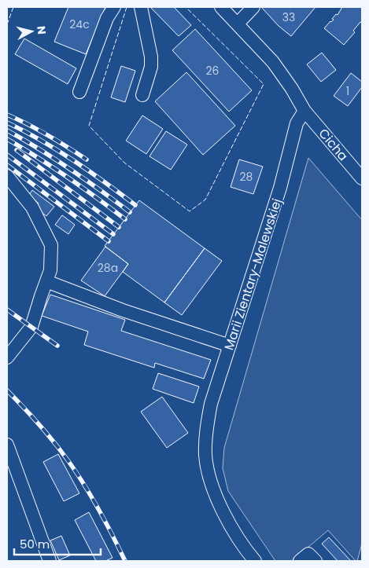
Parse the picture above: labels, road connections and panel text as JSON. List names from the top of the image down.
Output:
{
  "streets": {
    "street": ["Cicha", "Marii Zientary-Malewskiej"]
  },
  "crossings": [
    ["Cicha", "Marii Zientary-Malewskiej"]
  ],
  "house_numbers": [
    "33",
    "24c",
    "26",
    "1",
    "28",
    "28a"
  ],
  "scale_bar": "50 m",
  "north": "right"
}
